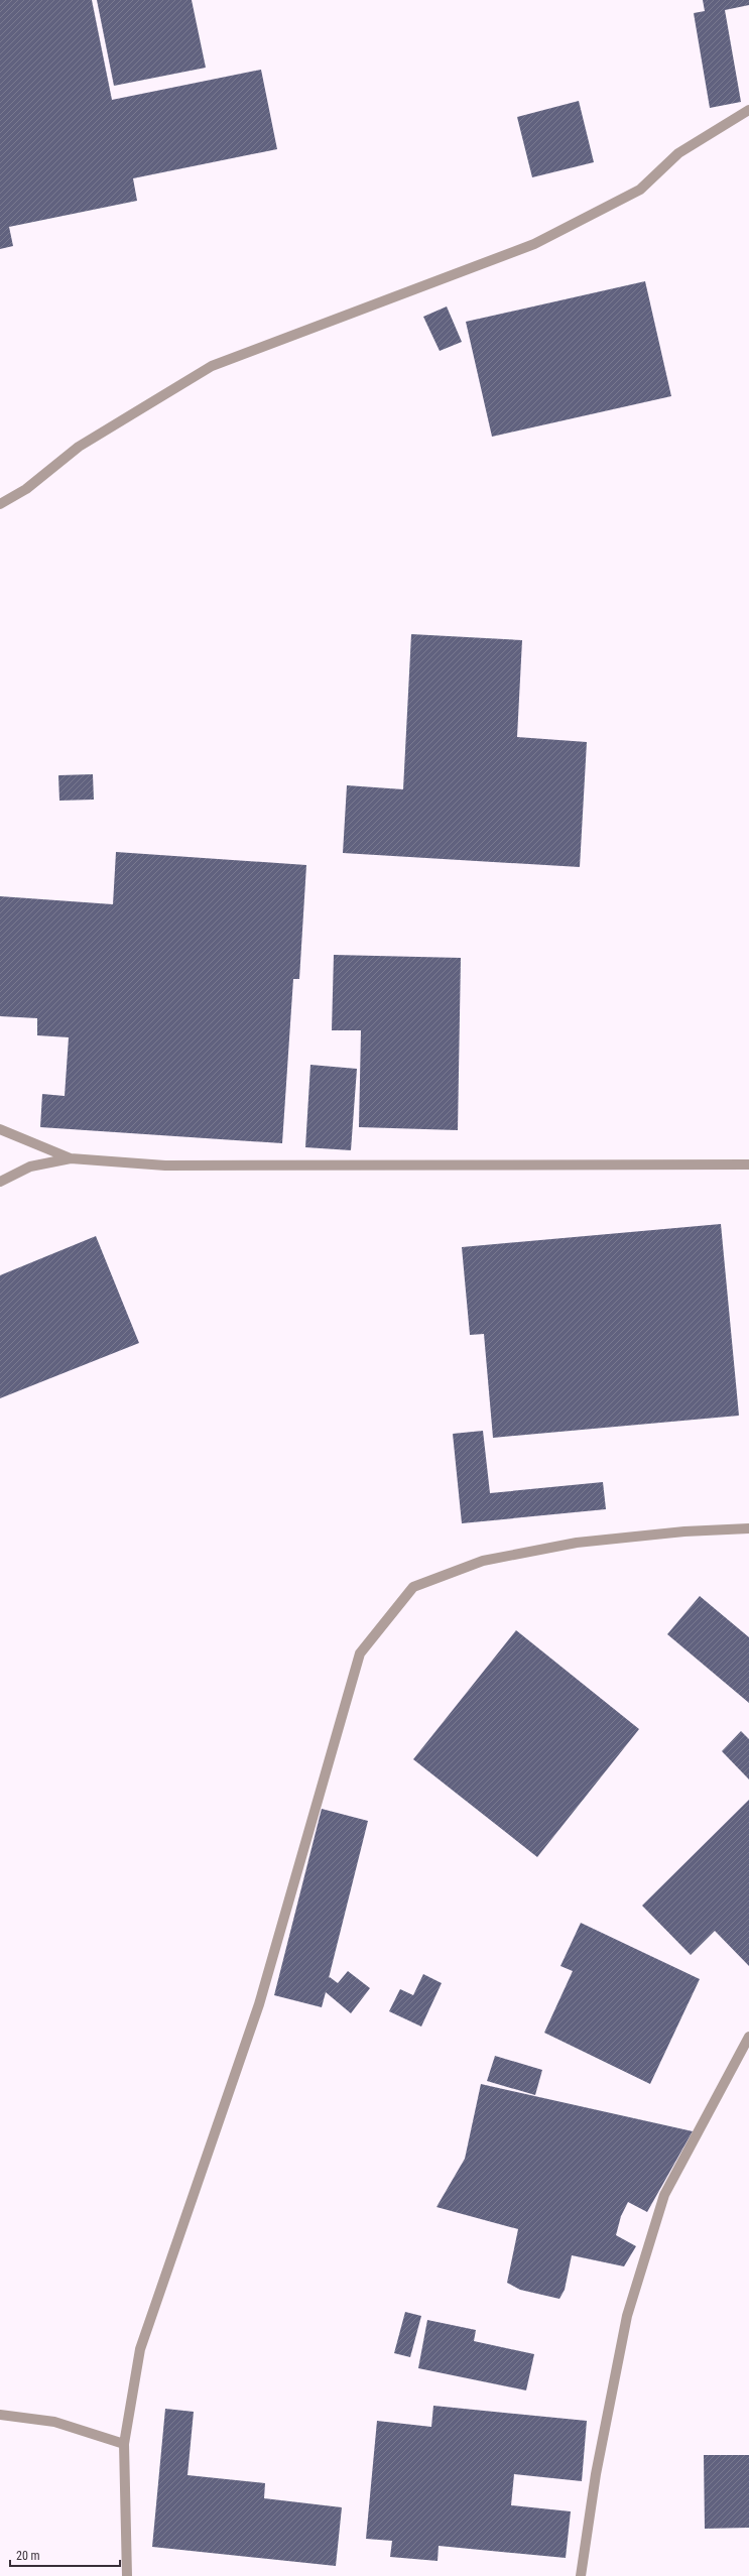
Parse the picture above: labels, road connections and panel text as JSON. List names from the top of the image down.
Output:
{
  "scale_bar": "20 m"
}
